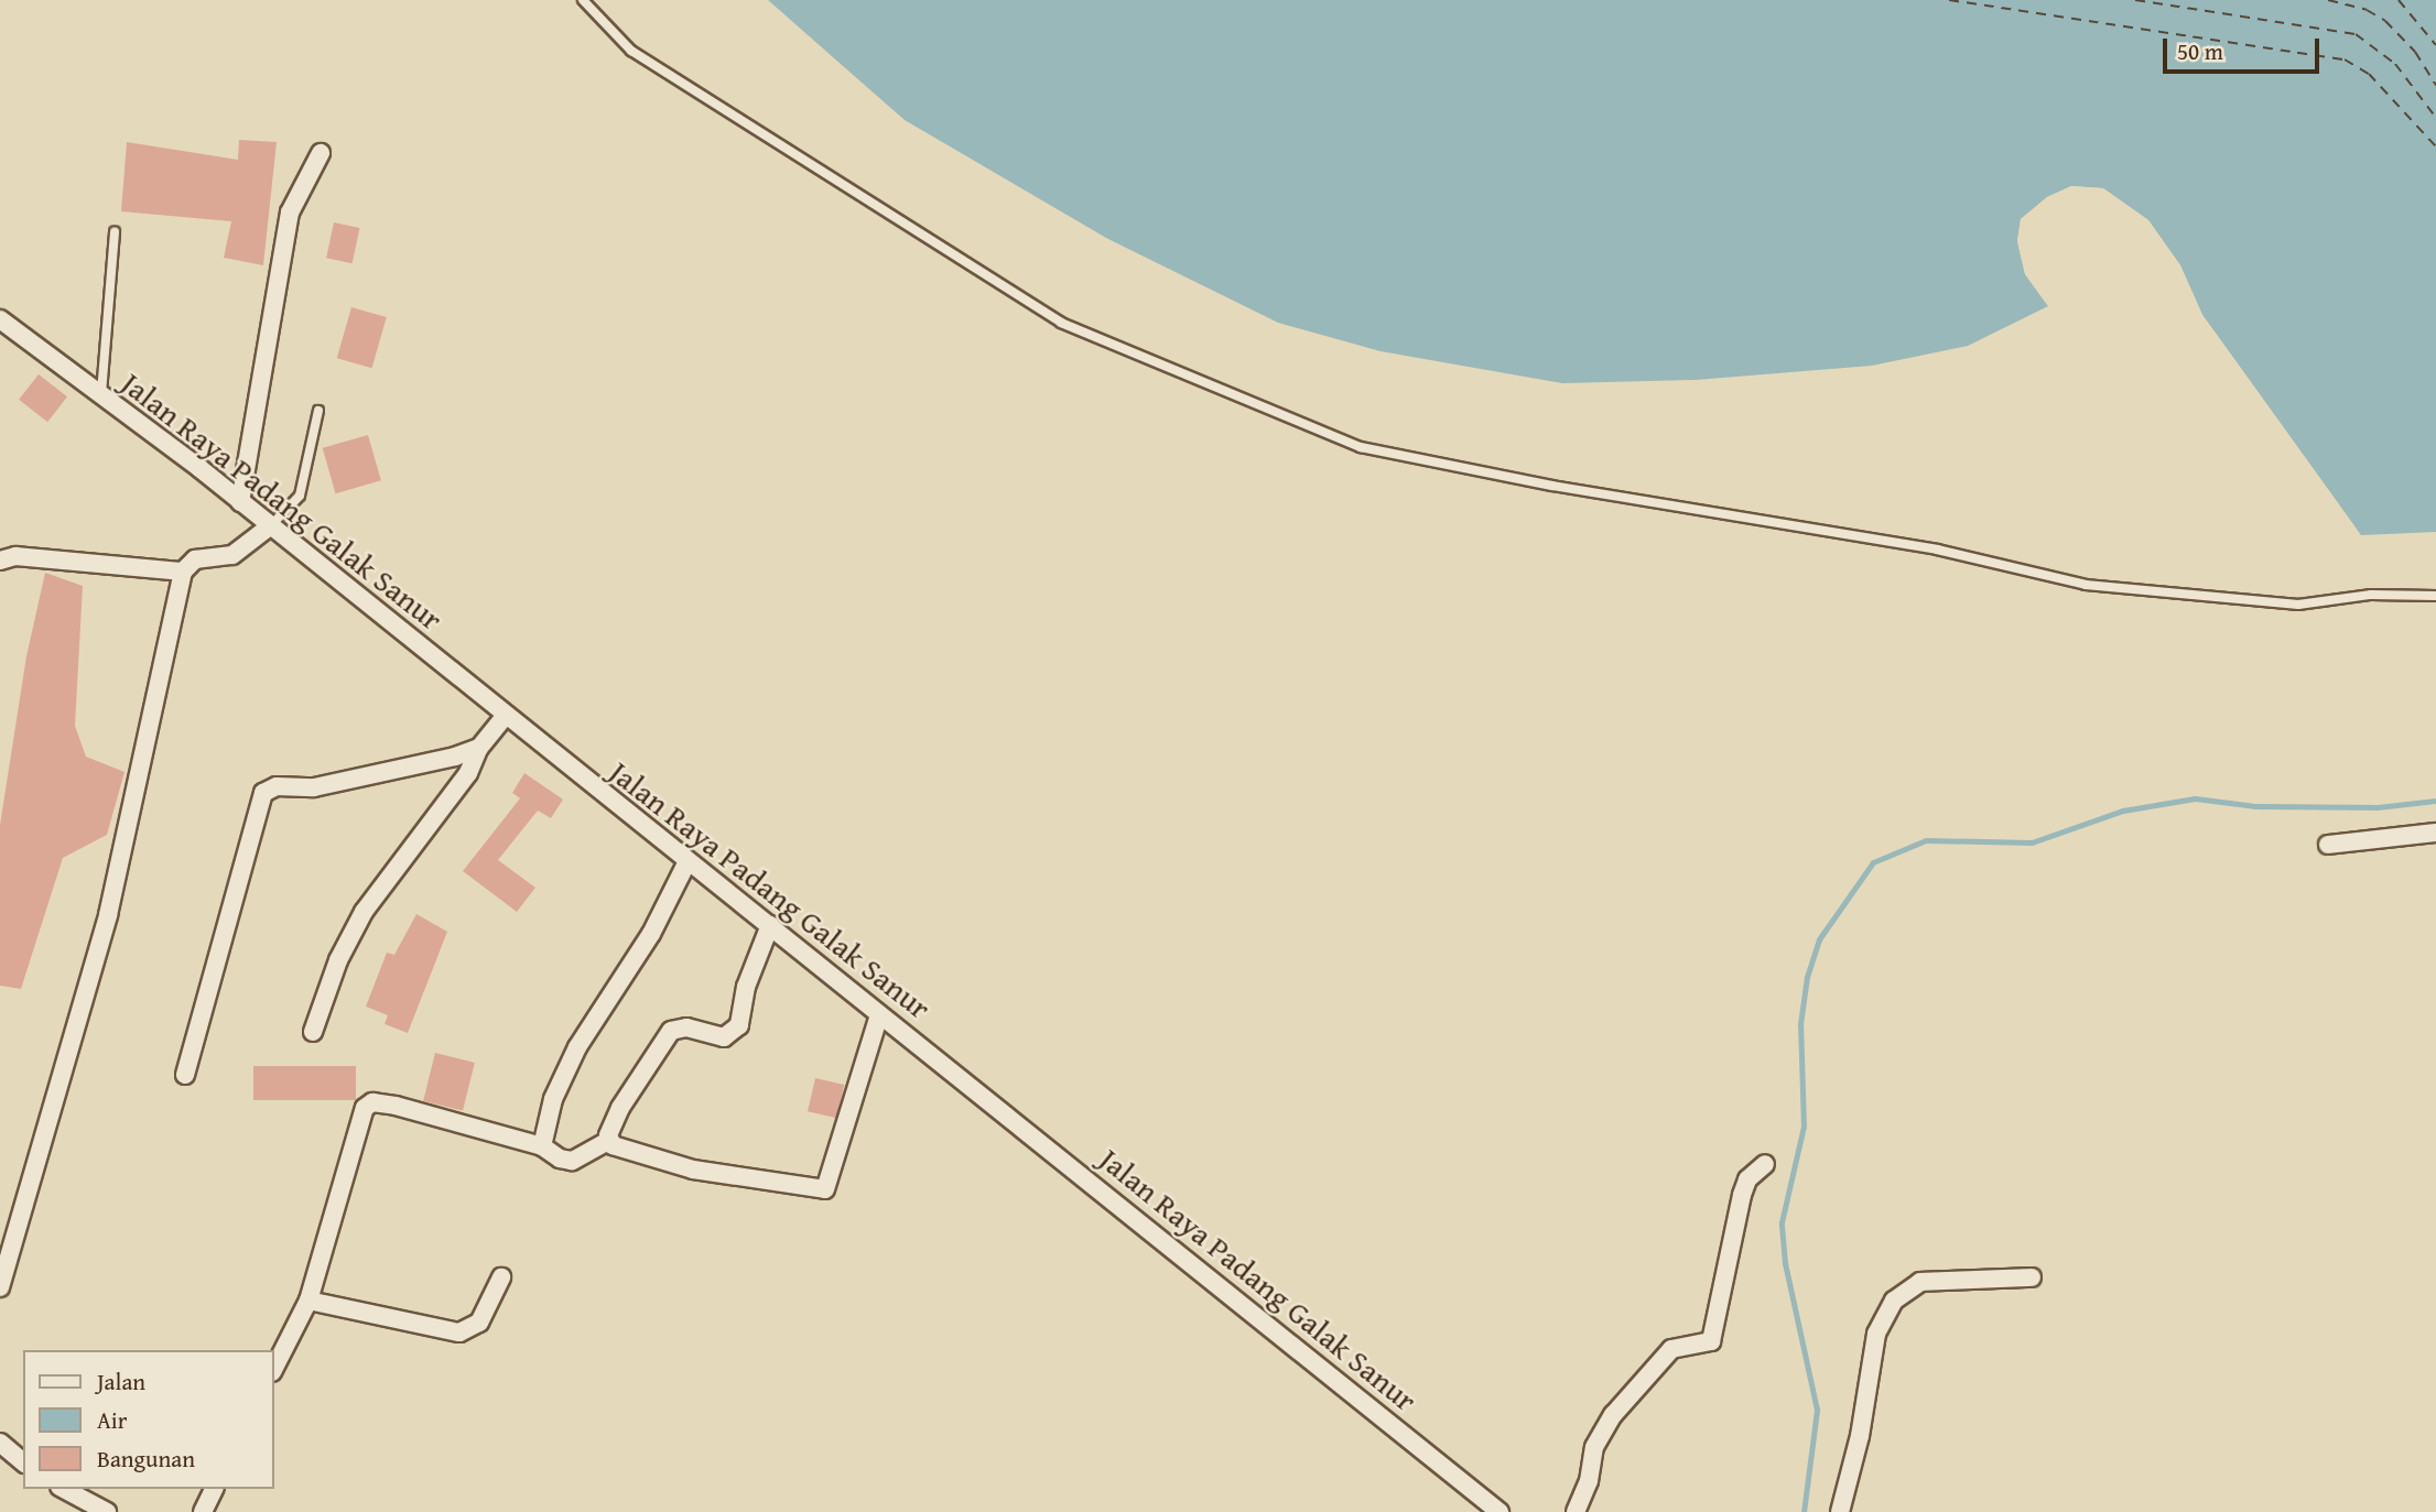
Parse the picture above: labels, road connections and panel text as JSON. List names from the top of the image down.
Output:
{
  "streets": {
    "street": ["Jalan Raya Padang Galak Sanur"]
  },
  "legend": ["Jalan", "Air", "Bangunan"],
  "scale_bar": "50 m"
}
